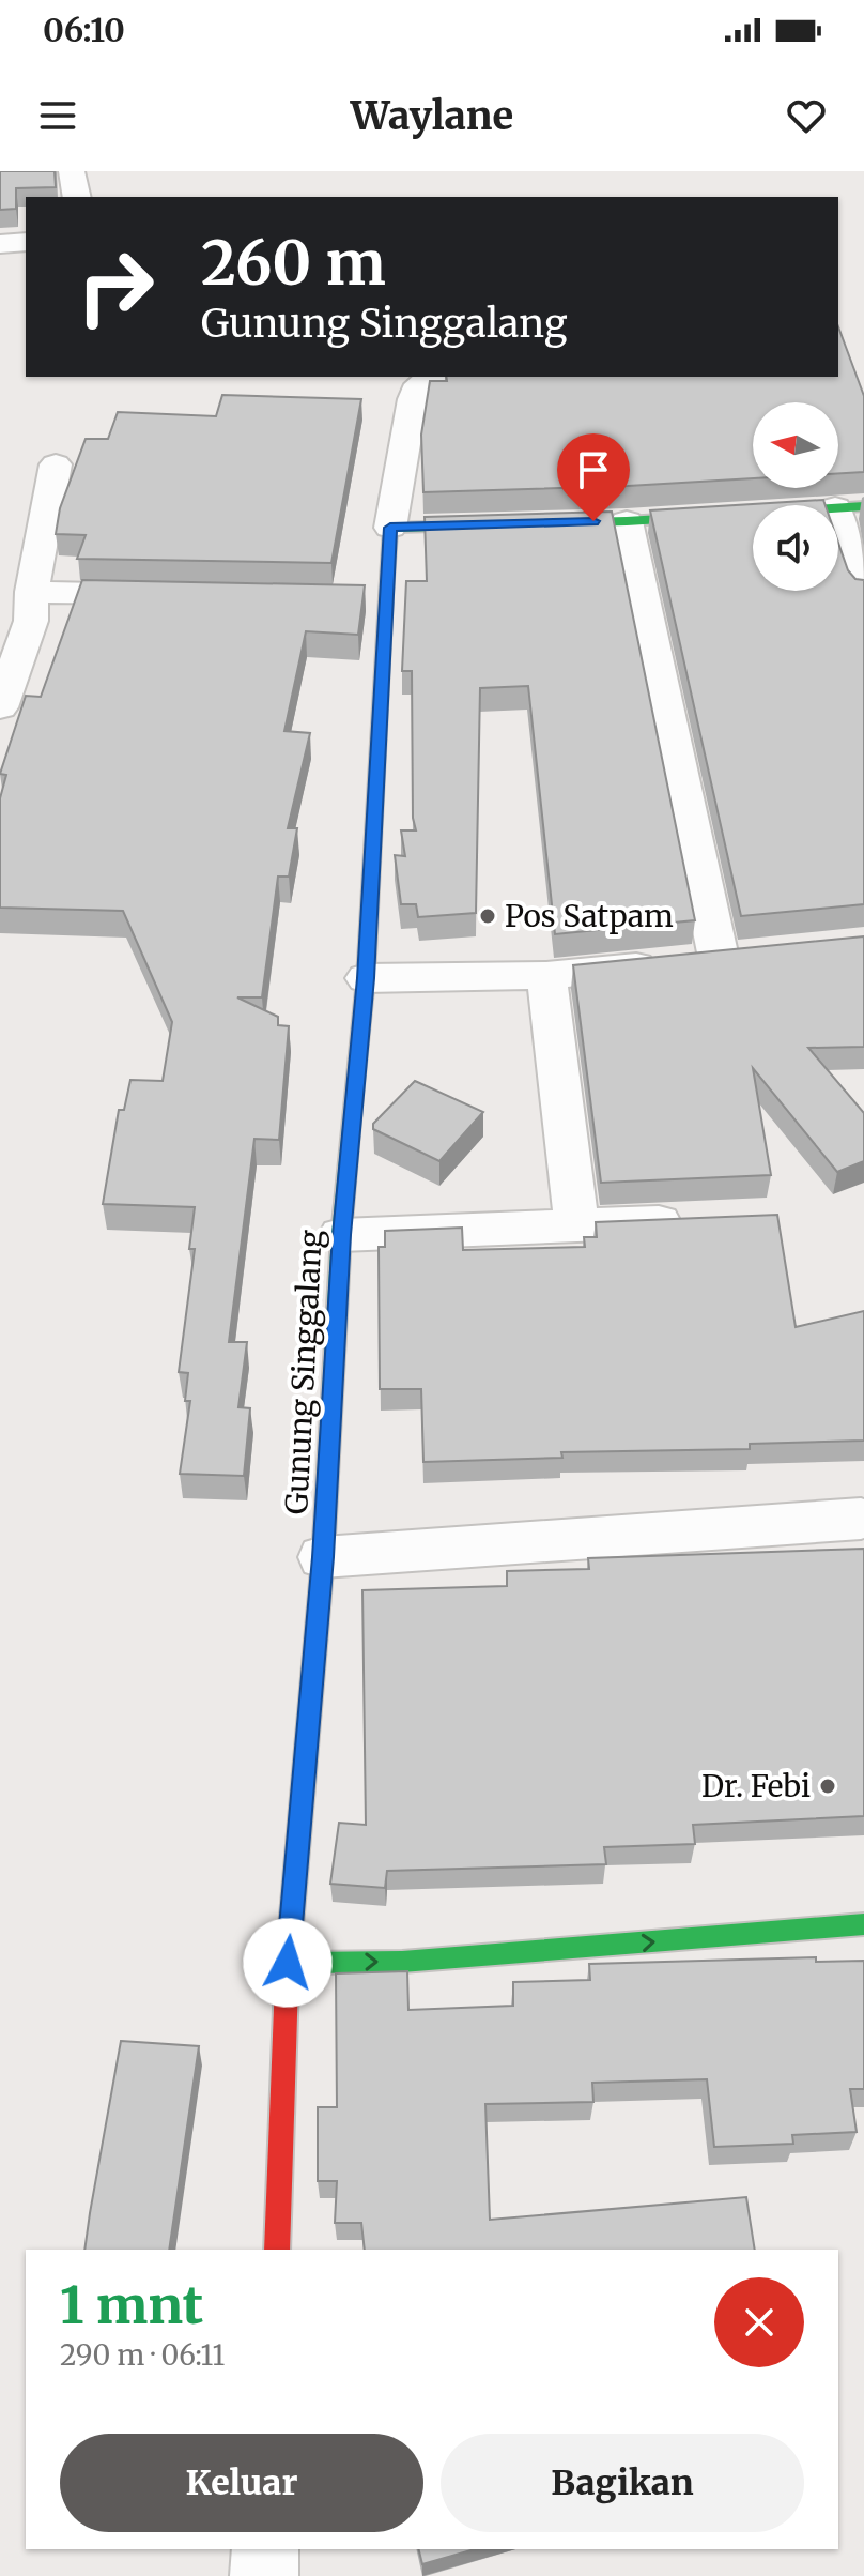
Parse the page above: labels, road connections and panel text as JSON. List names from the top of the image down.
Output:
{
  "streets": {
    "street": ["Gunung Singgalang"]
  },
  "places": ["Pos Satpam", "Dr. Febi"],
  "north": "left",
  "page": {
    "status": "06:10",
    "header": "Waylane",
    "turn": ["260 m", "Gunung Singgalang"],
    "heading": ["1 mnt", "290 m · 06:11"],
    "buttons": ["Keluar", "Bagikan"]
  }
}
